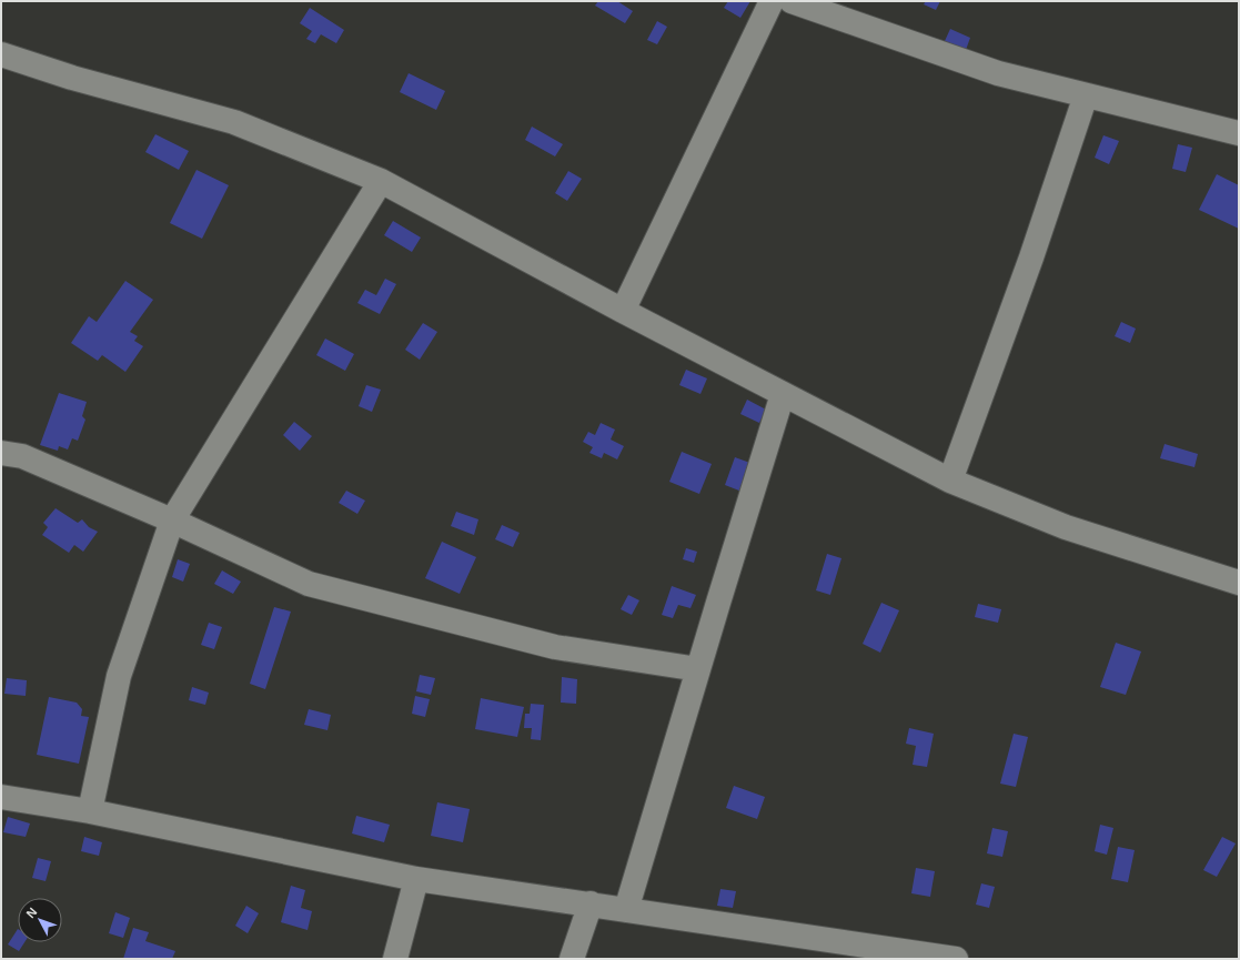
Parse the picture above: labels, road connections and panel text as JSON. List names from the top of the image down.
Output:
{
  "north": "top left"
}
